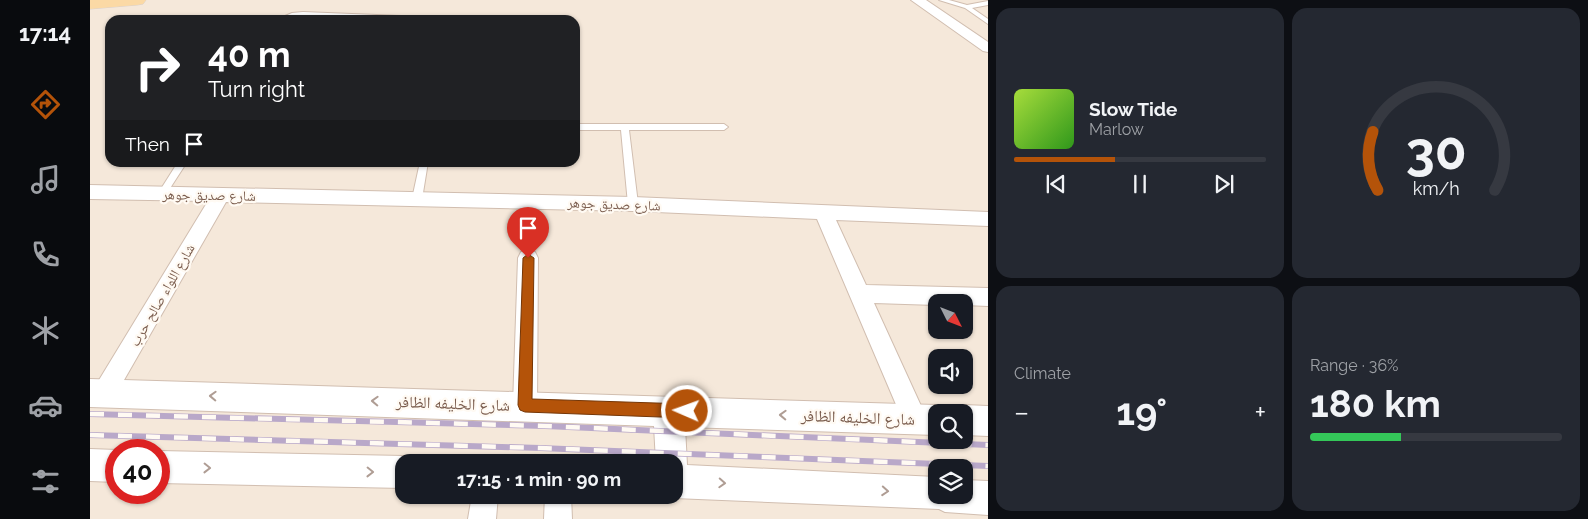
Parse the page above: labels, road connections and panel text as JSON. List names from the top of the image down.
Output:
{
  "streets": {
    "street": ["شارع صديق جوهر", "شارع اللواء صالح حرب", "شارع الخليفه الظافر"]
  },
  "crossings": [
    ["شارع صديق جوهر", "شارع اللواء صالح حرب"],
    ["شارع اللواء صالح حرب", "شارع الخليفه الظافر"]
  ],
  "north": "bottom right",
  "page": {
    "tabs": "17:14",
    "turn": ["40 m", "Turn right"],
    "song": ["Slow Tide", "Marlow"],
    "then": "Then",
    "tile": [
      "Climate",
      ["Range · 36%", "180 km"]
    ],
    "heat": ["−", "19°", "+"],
    "limit": "40",
    "trip": "17:15 · 1 min · 90 m",
    "gauge": ["30", "km/h"]
  }
}
